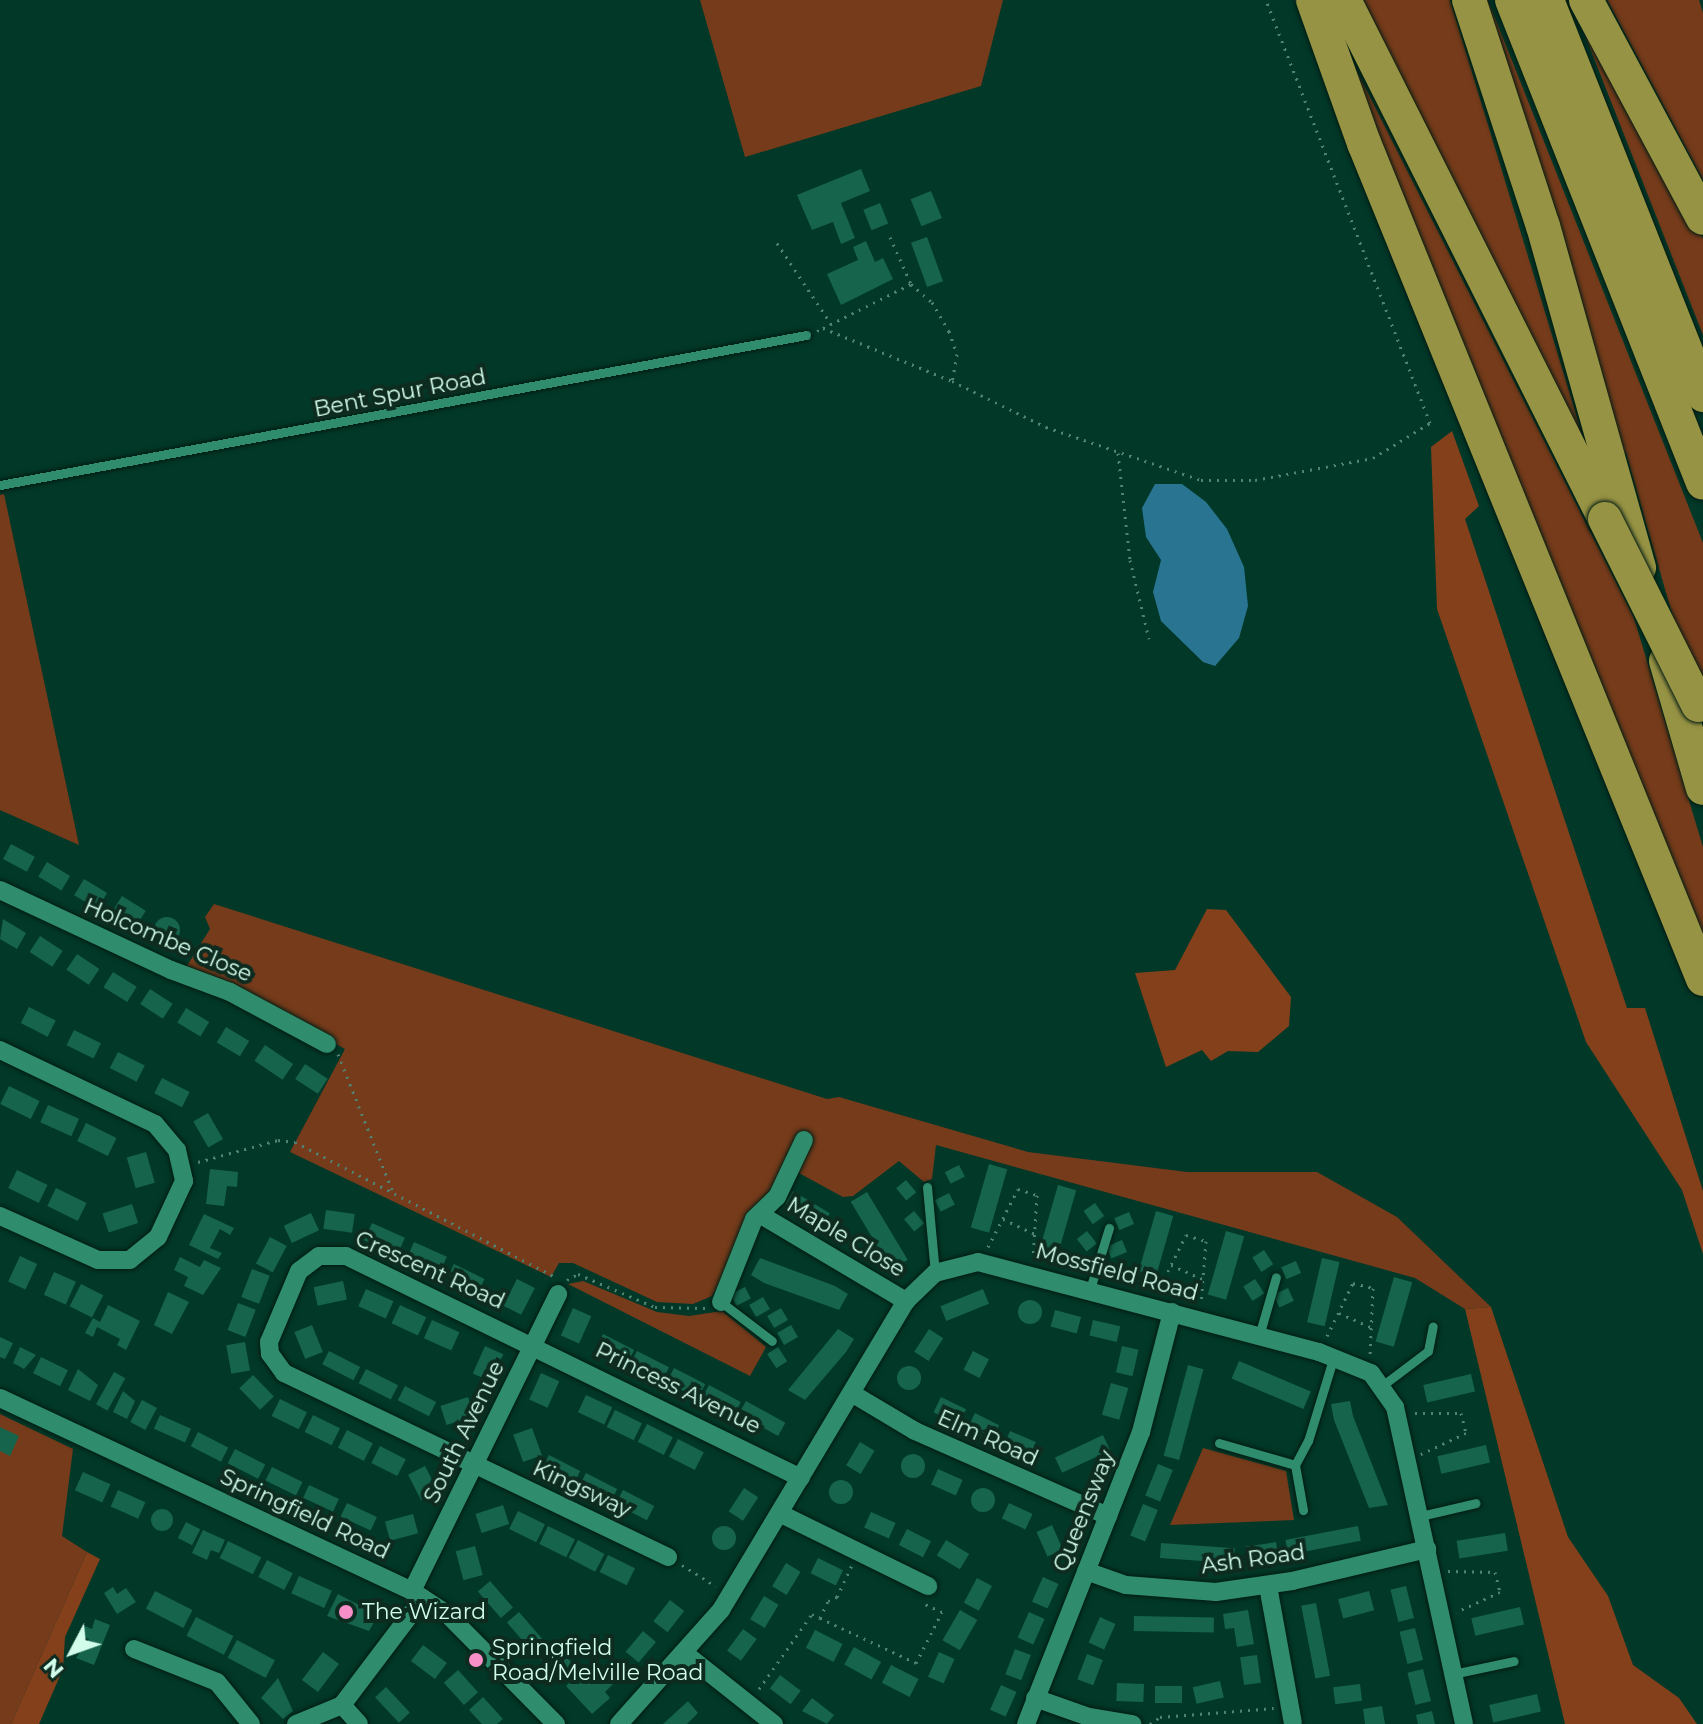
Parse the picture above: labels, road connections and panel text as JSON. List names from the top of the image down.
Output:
{
  "streets": {
    "street": [
      "Holcombe Close",
      "Maple Close",
      "Crescent Road",
      "Mossfield Road",
      "Princess Avenue",
      "South Avenue",
      "Elm Road",
      "Kingsway",
      "Queensway",
      "Springfield Road",
      "Ash Road"
    ],
    "lane": ["Bent Spur Road"]
  },
  "crossings": [
    ["Crescent Road", "Princess Avenue"],
    ["Crescent Road", "South Avenue"],
    ["Crescent Road", "Kingsway"],
    ["Mossfield Road", "Queensway"],
    ["Mossfield Road", "Ash Road"],
    ["Princess Avenue", "South Avenue"],
    ["South Avenue", "Kingsway"],
    ["South Avenue", "Springfield Road"],
    ["Elm Road", "Queensway"],
    ["Queensway", "Ash Road"]
  ],
  "places": ["The Wizard", "Springfield Road/Melville Road"],
  "north": "bottom left"
}
